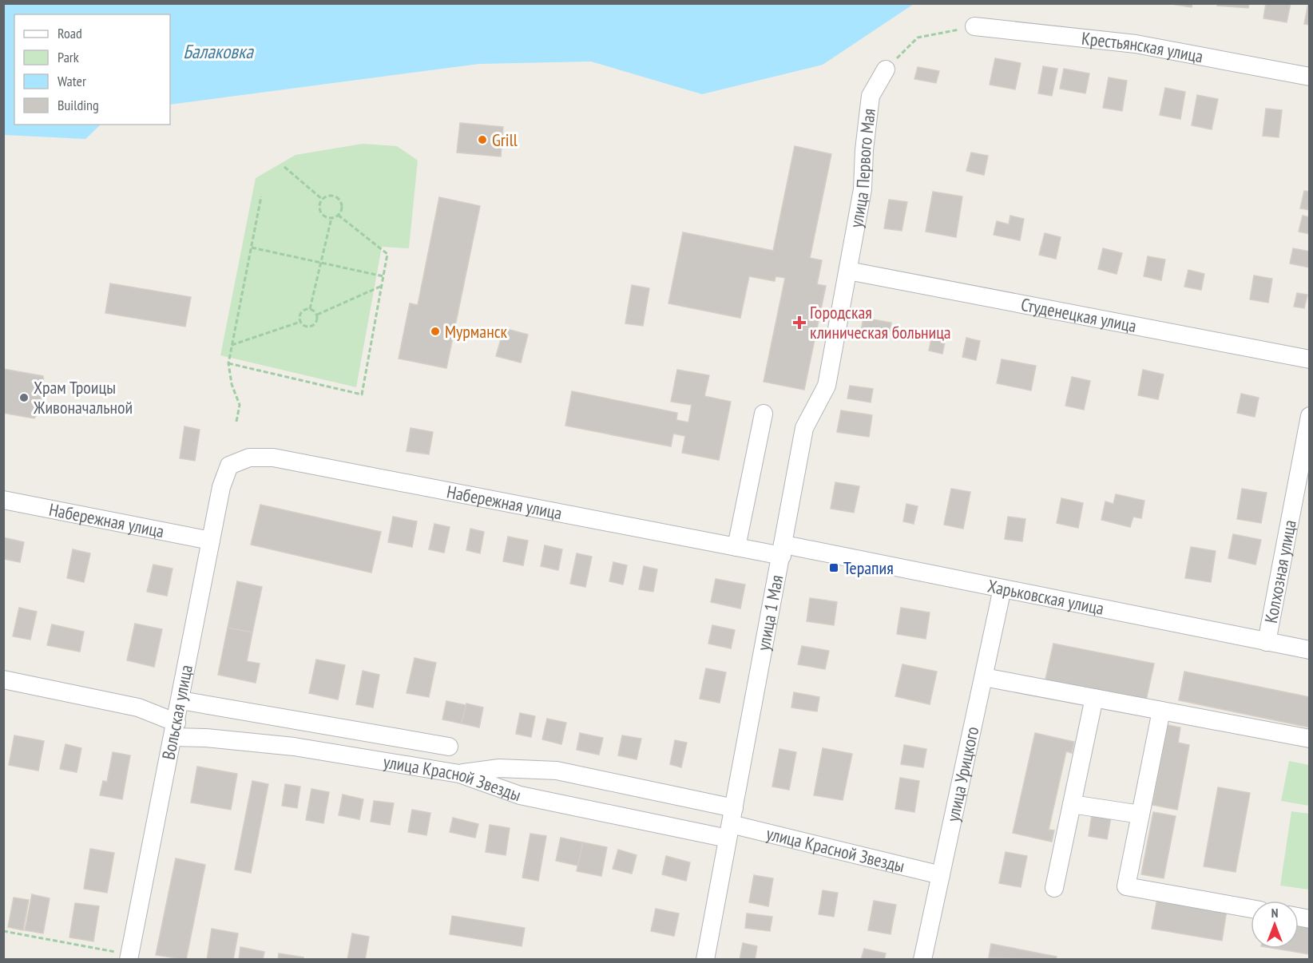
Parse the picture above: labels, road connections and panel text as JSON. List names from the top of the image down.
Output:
{
  "streets": {
    "street": [
      "Крестьянская улица",
      "улица Первого Мая",
      "Студенецкая улица",
      "Набережная улица",
      "Колхозная улица",
      "Харьковская улица",
      "улица 1 Мая",
      "Вольская улица",
      "улица Урицкого",
      "улица Красной Звезды"
    ]
  },
  "crossings": [
    ["улица Первого Мая", "Студенецкая улица"],
    ["улица Первого Мая", "улица 1 Мая"],
    ["Студенецкая улица", "улица 1 Мая"],
    ["Набережная улица", "Харьковская улица"],
    ["Набережная улица", "улица 1 Мая"],
    ["Набережная улица", "Вольская улица"],
    ["Колхозная улица", "Харьковская улица"],
    ["Харьковская улица", "улица 1 Мая"],
    ["Харьковская улица", "улица Урицкого"],
    ["улица 1 Мая", "улица Красной Звезды"],
    ["Вольская улица", "улица Красной Звезды"],
    ["улица Урицкого", "улица Красной Звезды"]
  ],
  "water": ["Балаковка"],
  "places": {
    "other": ["Grill", "Мурманск", "Храм Троицы Живоначальной"],
    "health": ["Городская клиническая больница"],
    "transit": ["Терапия"]
  },
  "legend": [
    "Road",
    "Park",
    "Water",
    "Building"
  ],
  "north": "top"
}
